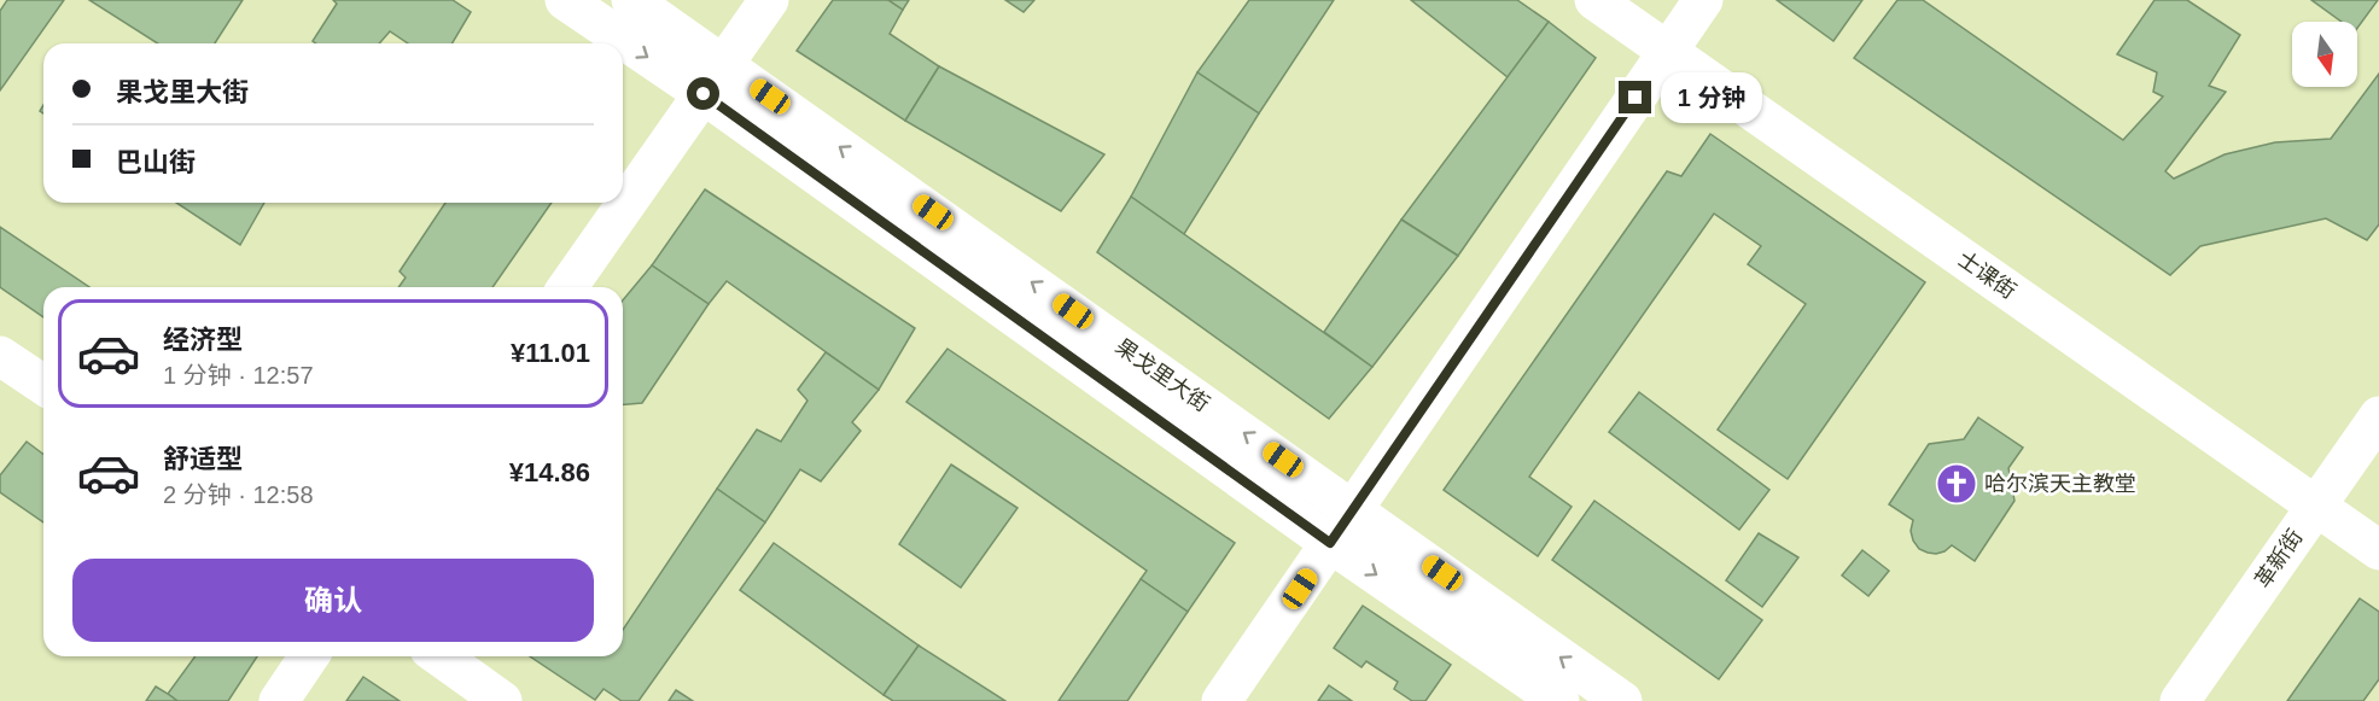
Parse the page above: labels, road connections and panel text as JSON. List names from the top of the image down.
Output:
{
  "streets": {
    "main road": ["士课街", "果戈里大街", "革新街"]
  },
  "crossings": [
    ["士课街", "革新街"]
  ],
  "places": {
    "church": ["哈尔滨天主教堂"]
  },
  "north": "bottom",
  "page": {
    "banner": ["果戈里大街", "巴山街"],
    "bubble": "1 分钟",
    "list": [
      {
        "name": "经济型",
        "note": "1 分钟 · 12:57",
        "value": "¥11.01"
      },
      {
        "name": "舒适型",
        "note": "2 分钟 · 12:58",
        "value": "¥14.86"
      }
    ],
    "buttons": "确认"
  }
}
